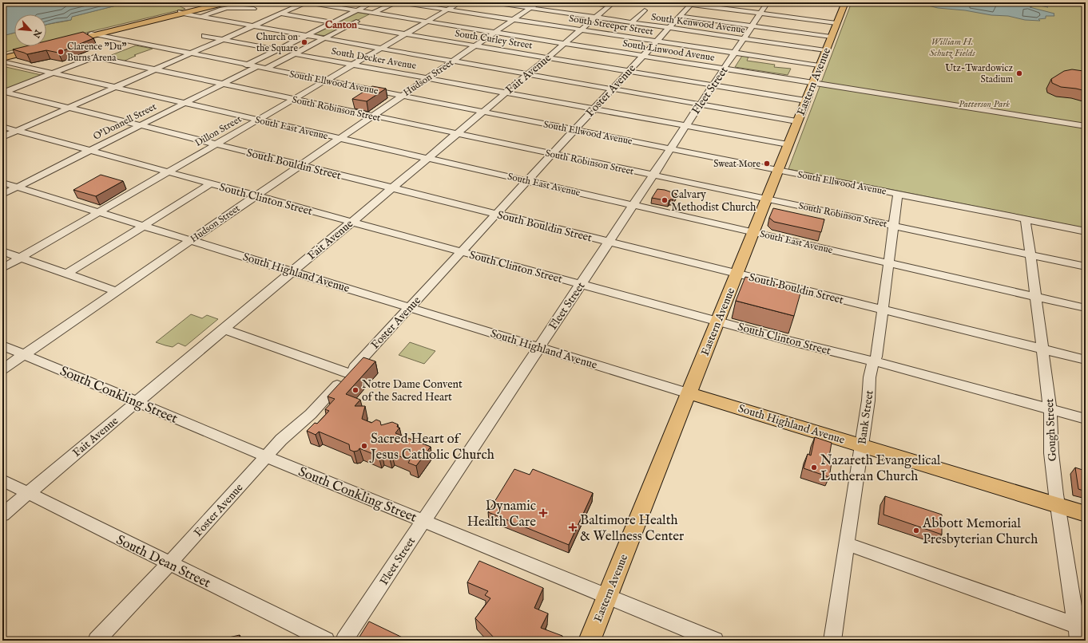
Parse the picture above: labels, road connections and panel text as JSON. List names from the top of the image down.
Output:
{
  "streets": {
    "main road": ["Eastern Avenue", "South Highland Avenue"],
    "street": [
      "South Kenwood Avenue",
      "South Streeper Street",
      "South Curley Street",
      "South Linwood Avenue",
      "South Decker Avenue",
      "Fait Avenue",
      "Hudson Street",
      "South Ellwood Avenue",
      "Foster Avenue",
      "Fleet Street",
      "South Robinson Street",
      "O'Donnell Street",
      "South East Avenue",
      "Dillon Street",
      "South Bouldin Street",
      "South Clinton Street",
      "South Conkling Street",
      "Bank Street",
      "Gough Street",
      "South Dean Street"
    ]
  },
  "crossings": [
    ["South Kenwood Avenue", "Fait Avenue"],
    ["South Kenwood Avenue", "Hudson Street"],
    ["South Kenwood Avenue", "Eastern Avenue"],
    ["South Kenwood Avenue", "Foster Avenue"],
    ["South Kenwood Avenue", "Fleet Street"],
    ["South Streeper Street", "Fait Avenue"],
    ["South Streeper Street", "Hudson Street"],
    ["South Streeper Street", "Eastern Avenue"],
    ["South Streeper Street", "Foster Avenue"],
    ["South Streeper Street", "Fleet Street"],
    ["South Streeper Street", "Dillon Street"],
    ["South Curley Street", "Fait Avenue"],
    ["South Curley Street", "Hudson Street"],
    ["South Curley Street", "Eastern Avenue"],
    ["South Curley Street", "Foster Avenue"],
    ["South Curley Street", "Fleet Street"],
    ["South Curley Street", "Dillon Street"],
    ["South Linwood Avenue", "Fait Avenue"],
    ["South Linwood Avenue", "Hudson Street"],
    ["South Linwood Avenue", "Eastern Avenue"],
    ["South Linwood Avenue", "Foster Avenue"],
    ["South Linwood Avenue", "Fleet Street"],
    ["South Linwood Avenue", "Dillon Street"],
    ["South Decker Avenue", "Fait Avenue"],
    ["South Decker Avenue", "Hudson Street"],
    ["South Decker Avenue", "Eastern Avenue"],
    ["South Decker Avenue", "Foster Avenue"],
    ["South Decker Avenue", "Fleet Street"],
    ["South Decker Avenue", "Dillon Street"],
    ["Fait Avenue", "South Ellwood Avenue"],
    ["Fait Avenue", "South Robinson Street"],
    ["Fait Avenue", "South East Avenue"],
    ["Fait Avenue", "South Bouldin Street"],
    ["Fait Avenue", "South Clinton Street"],
    ["Fait Avenue", "South Highland Avenue"],
    ["Fait Avenue", "South Conkling Street"],
    ["Fait Avenue", "South Dean Street"],
    ["Hudson Street", "South Ellwood Avenue"],
    ["Hudson Street", "South Robinson Street"],
    ["Hudson Street", "South East Avenue"],
    ["Hudson Street", "South Bouldin Street"],
    ["Hudson Street", "South Clinton Street"],
    ["Hudson Street", "South Highland Avenue"],
    ["Hudson Street", "South Conkling Street"],
    ["Eastern Avenue", "South Ellwood Avenue"],
    ["Eastern Avenue", "South Robinson Street"],
    ["Eastern Avenue", "South East Avenue"],
    ["Eastern Avenue", "South Bouldin Street"],
    ["Eastern Avenue", "South Clinton Street"],
    ["Eastern Avenue", "South Highland Avenue"],
    ["Eastern Avenue", "South Conkling Street"],
    ["South Ellwood Avenue", "Foster Avenue"],
    ["South Ellwood Avenue", "Fleet Street"],
    ["South Ellwood Avenue", "O'Donnell Street"],
    ["South Ellwood Avenue", "Dillon Street"],
    ["South Ellwood Avenue", "Bank Street"],
    ["South Ellwood Avenue", "Gough Street"],
    ["Foster Avenue", "South Robinson Street"],
    ["Foster Avenue", "South East Avenue"],
    ["Foster Avenue", "South Bouldin Street"],
    ["Foster Avenue", "South Clinton Street"],
    ["Foster Avenue", "South Highland Avenue"],
    ["Foster Avenue", "South Conkling Street"],
    ["Foster Avenue", "South Dean Street"],
    ["Fleet Street", "South Robinson Street"],
    ["Fleet Street", "South East Avenue"],
    ["Fleet Street", "South Bouldin Street"],
    ["Fleet Street", "South Clinton Street"],
    ["Fleet Street", "South Highland Avenue"],
    ["Fleet Street", "South Conkling Street"],
    ["South Robinson Street", "O'Donnell Street"],
    ["South Robinson Street", "South East Avenue"],
    ["South Robinson Street", "Dillon Street"],
    ["South Robinson Street", "Bank Street"],
    ["South Robinson Street", "Gough Street"],
    ["O'Donnell Street", "South East Avenue"],
    ["O'Donnell Street", "South Bouldin Street"],
    ["O'Donnell Street", "South Clinton Street"],
    ["O'Donnell Street", "South Highland Avenue"],
    ["South East Avenue", "Dillon Street"],
    ["South East Avenue", "Bank Street"],
    ["South East Avenue", "Gough Street"],
    ["Dillon Street", "South Bouldin Street"],
    ["Dillon Street", "South Clinton Street"],
    ["Dillon Street", "South Highland Avenue"],
    ["South Bouldin Street", "Bank Street"],
    ["South Bouldin Street", "Gough Street"],
    ["South Clinton Street", "Bank Street"],
    ["South Clinton Street", "Gough Street"],
    ["South Highland Avenue", "Bank Street"],
    ["South Highland Avenue", "Gough Street"]
  ],
  "districts": ["Canton"],
  "parks": ["William H. Schutz Fields", "Patterson Park"],
  "places": {
    "other": [
      "Church on the Square",
      "Clarence \"Du\" Burns Arena",
      "Utz-Twardowicz Stadium",
      "Sweat More",
      "Calvary Methodist Church",
      "Notre Dame Convent of the Sacred Heart",
      "Sacred Heart of Jesus Catholic Church",
      "Nazareth Evangelical Lutheran Church",
      "Abbott Memorial Presbyterian Church"
    ],
    "health": ["Dynamic Health Care", "Baltimore Health & Wellness Center"]
  },
  "north": "bottom right"
}
